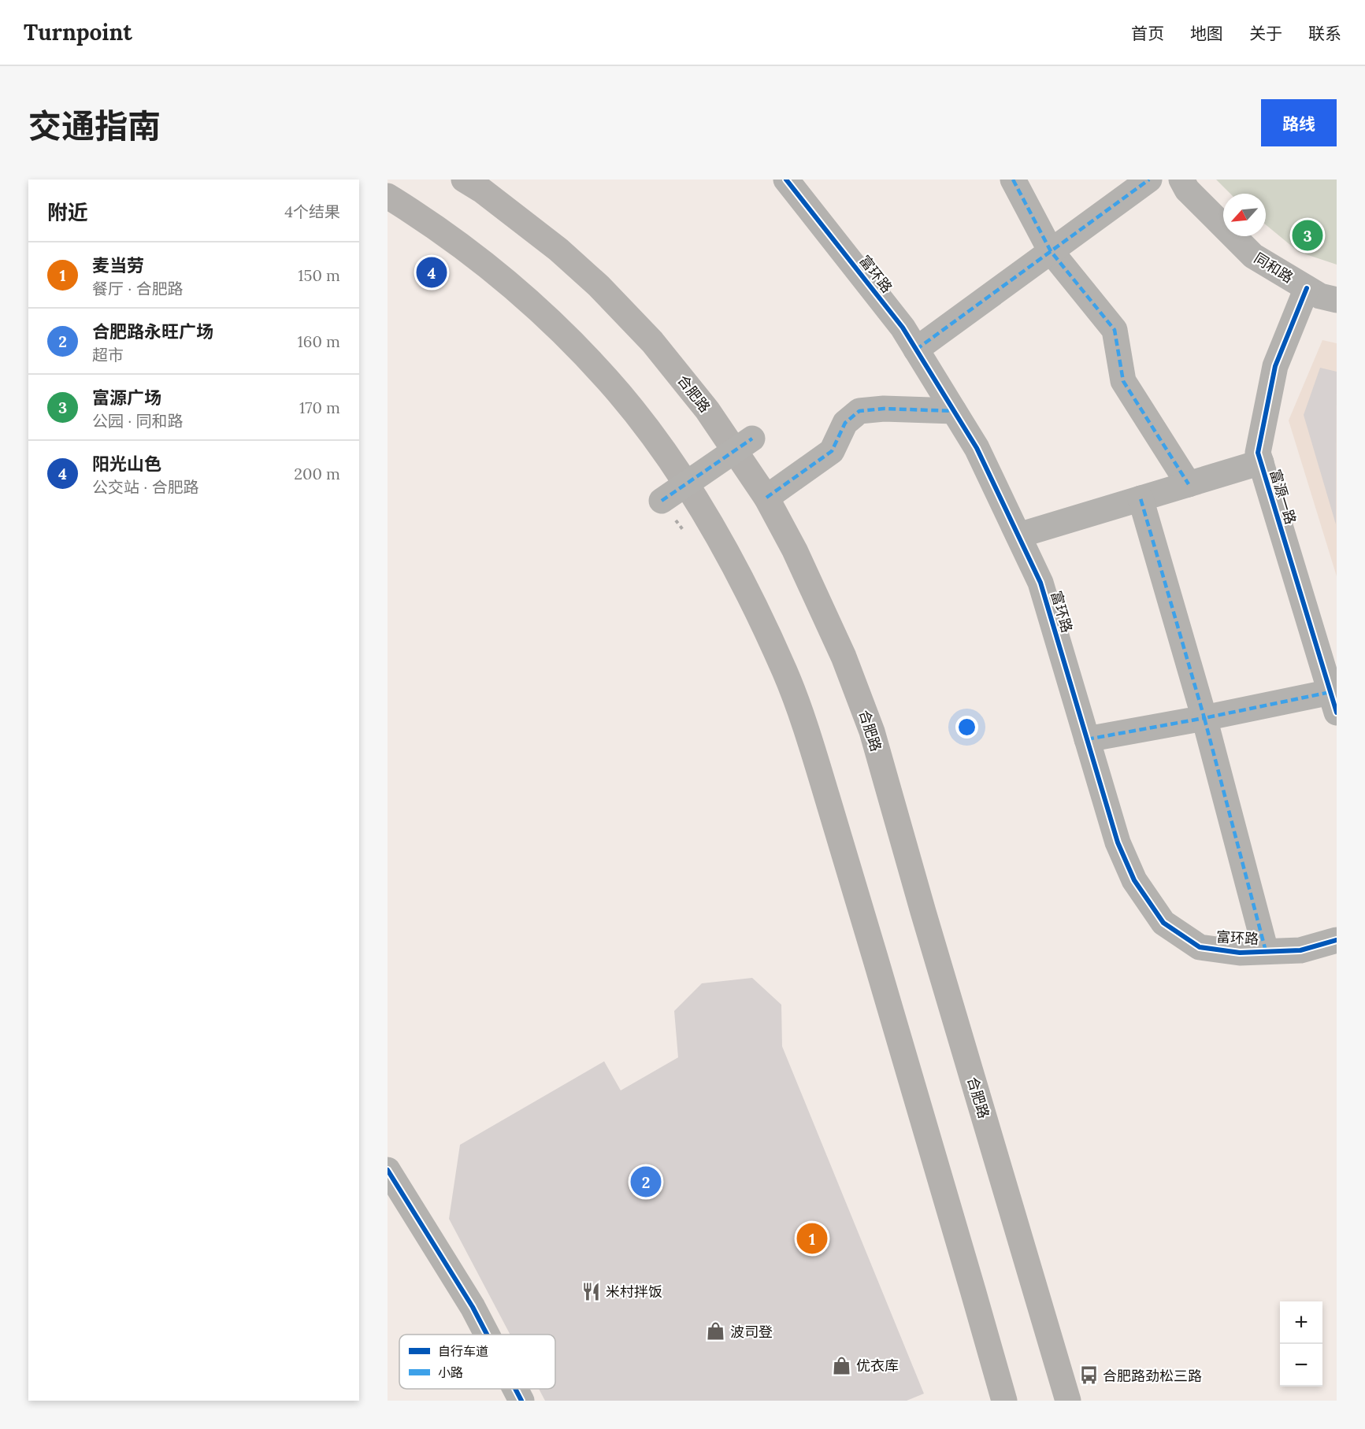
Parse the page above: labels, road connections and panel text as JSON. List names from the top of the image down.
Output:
{
  "streets": {
    "main road": ["合肥路"],
    "street": ["同和路", "富环路", "富源一路"]
  },
  "crossings": [
    ["同和路", "富源一路"]
  ],
  "places": {
    "restaurant": ["米村拌饭"],
    "shop": ["波司登", "优衣库"],
    "bus stop": ["合肥路劲松三路"]
  },
  "legend": ["自行车道", "小路"],
  "north": "bottom left",
  "page": {
    "header": "Turnpoint",
    "nav": [
      "首页",
      "地图",
      "关于",
      "联系"
    ],
    "title": "交通指南",
    "buttons": "路线",
    "heading": ["附近", "4个结果"],
    "pins": [
      "3",
      "4",
      "2",
      "1"
    ],
    "list": [
      {
        "mark": "1",
        "name": "麦当劳",
        "note": "餐厅 · 合肥路",
        "value": "150 m"
      },
      {
        "mark": "2",
        "name": "合肥路永旺广场",
        "note": "超市",
        "value": "160 m"
      },
      {
        "mark": "3",
        "name": "富源广场",
        "note": "公园 · 同和路",
        "value": "170 m"
      },
      {
        "mark": "4",
        "name": "阳光山色",
        "note": "公交站 · 合肥路",
        "value": "200 m"
      }
    ],
    "map_buttons": ["+", "−"]
  }
}
